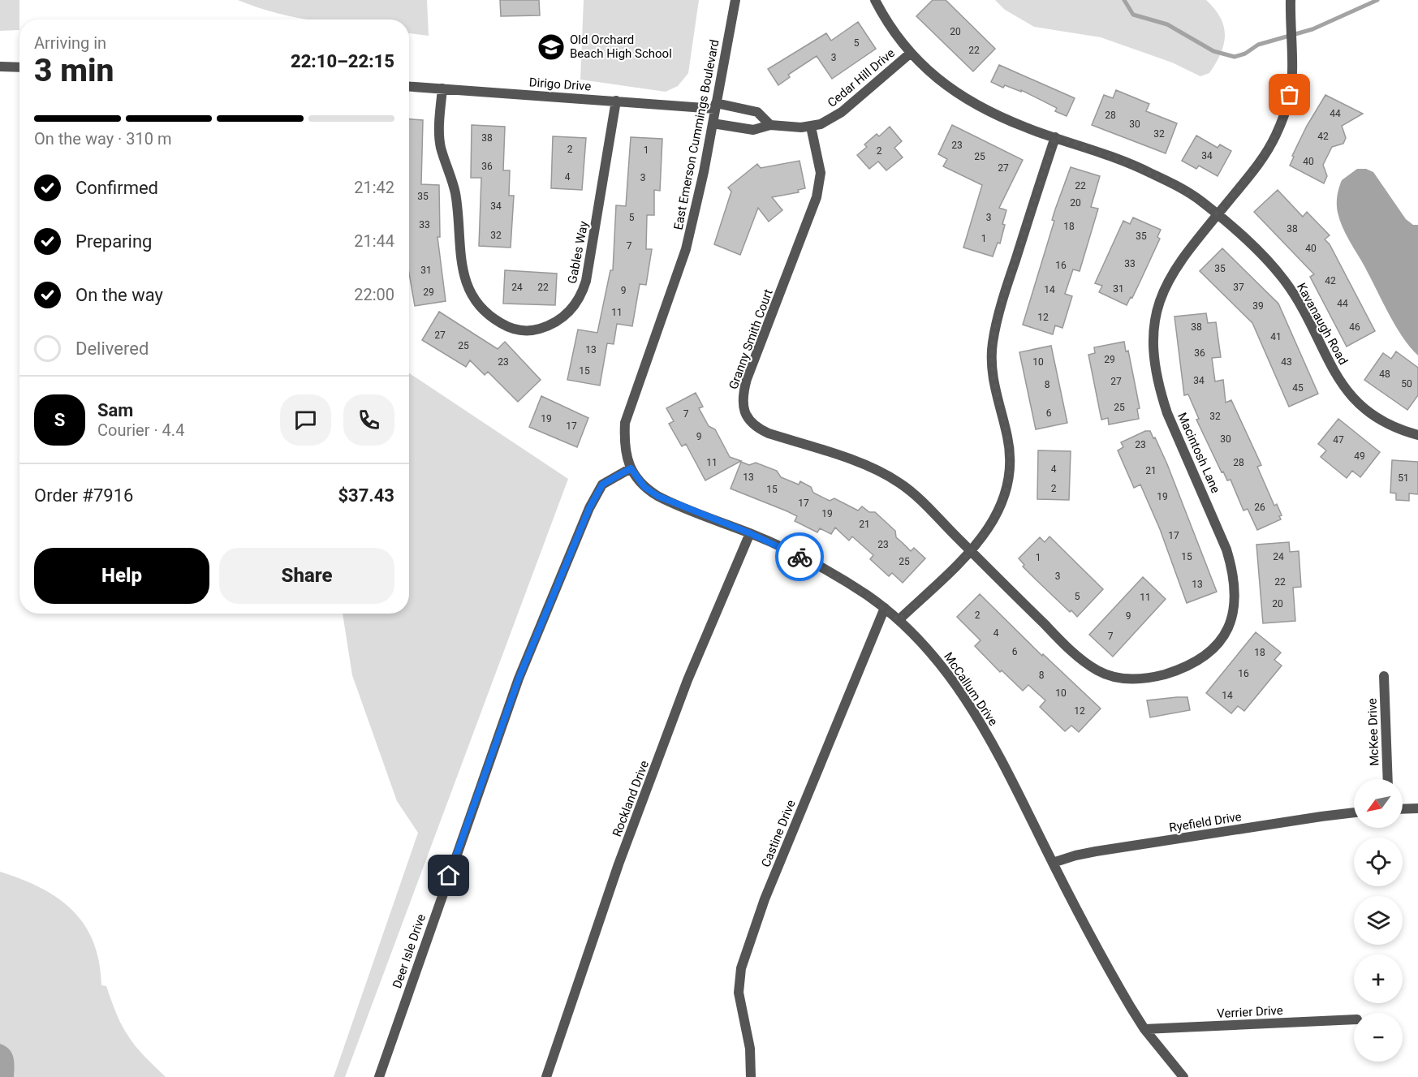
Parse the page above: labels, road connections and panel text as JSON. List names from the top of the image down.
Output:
{
  "streets": {
    "street": [
      "Cedar Hill Drive",
      "Dirigo Drive",
      "East Emerson Cummings Boulevard",
      "Gables Way",
      "Kavanaugh Road",
      "Granny Smith Court",
      "Macintosh Lane",
      "McCallum Drive",
      "McKee Drive",
      "Rockland Drive",
      "Ryefield Drive",
      "Castine Drive",
      "Deer Isle Drive",
      "Verrier Drive"
    ]
  },
  "crossings": [
    ["Cedar Hill Drive", "East Emerson Cummings Boulevard"],
    ["Cedar Hill Drive", "Kavanaugh Road"],
    ["Cedar Hill Drive", "Granny Smith Court"],
    ["Dirigo Drive", "East Emerson Cummings Boulevard"],
    ["Dirigo Drive", "Gables Way"],
    ["East Emerson Cummings Boulevard", "McCallum Drive"],
    ["East Emerson Cummings Boulevard", "Deer Isle Drive"],
    ["Kavanaugh Road", "Macintosh Lane"],
    ["Granny Smith Court", "Macintosh Lane"],
    ["McCallum Drive", "Rockland Drive"],
    ["McCallum Drive", "Ryefield Drive"],
    ["McCallum Drive", "Castine Drive"],
    ["McCallum Drive", "Deer Isle Drive"],
    ["McCallum Drive", "Verrier Drive"]
  ],
  "places": {
    "school or university": ["Old Orchard Beach High School"]
  },
  "house_numbers": [
    "20",
    "5",
    "22",
    "3",
    "44",
    "28",
    "30",
    "32",
    "42",
    "38",
    "23",
    "2",
    "1",
    "2",
    "34",
    "25",
    "40",
    "36",
    "27",
    "4",
    "3",
    "22",
    "35",
    "20",
    "34",
    "5",
    "3",
    "33",
    "18",
    "38",
    "32",
    "35",
    "1",
    "7",
    "40",
    "33",
    "16",
    "35",
    "31",
    "42",
    "24",
    "22",
    "37",
    "31",
    "14",
    "9",
    "29",
    "44",
    "39",
    "11",
    "12",
    "38",
    "46",
    "27",
    "41",
    "25",
    "13",
    "36",
    "29",
    "23",
    "10",
    "43",
    "15",
    "48",
    "34",
    "27",
    "50",
    "8",
    "45",
    "25",
    "6",
    "7",
    "32",
    "19",
    "17",
    "9",
    "30",
    "47",
    "23",
    "49",
    "11",
    "28",
    "4",
    "21",
    "13",
    "51",
    "2",
    "15",
    "19",
    "17",
    "26",
    "19",
    "21",
    "17",
    "23",
    "15",
    "24",
    "1",
    "25",
    "3",
    "22",
    "13",
    "5",
    "11",
    "20",
    "2",
    "9",
    "4",
    "7",
    "6",
    "18",
    "16",
    "8",
    "10",
    "14",
    "12"
  ],
  "north": "bottom left",
  "page": {
    "heading": ["3 min", "Arriving in", "22:10–22:15"],
    "panel": [
      "Sam",
      "Courier · 4.4",
      "Order #7916",
      "$37.43"
    ],
    "bar": "On the way · 310 m",
    "list": [
      ["Confirmed", "21:42"],
      ["Preparing", "21:44"],
      ["On the way", "22:00"],
      "Delivered"
    ],
    "round": "S",
    "buttons": ["Help", "Share"],
    "map_buttons": ["+", "−"]
  }
}
